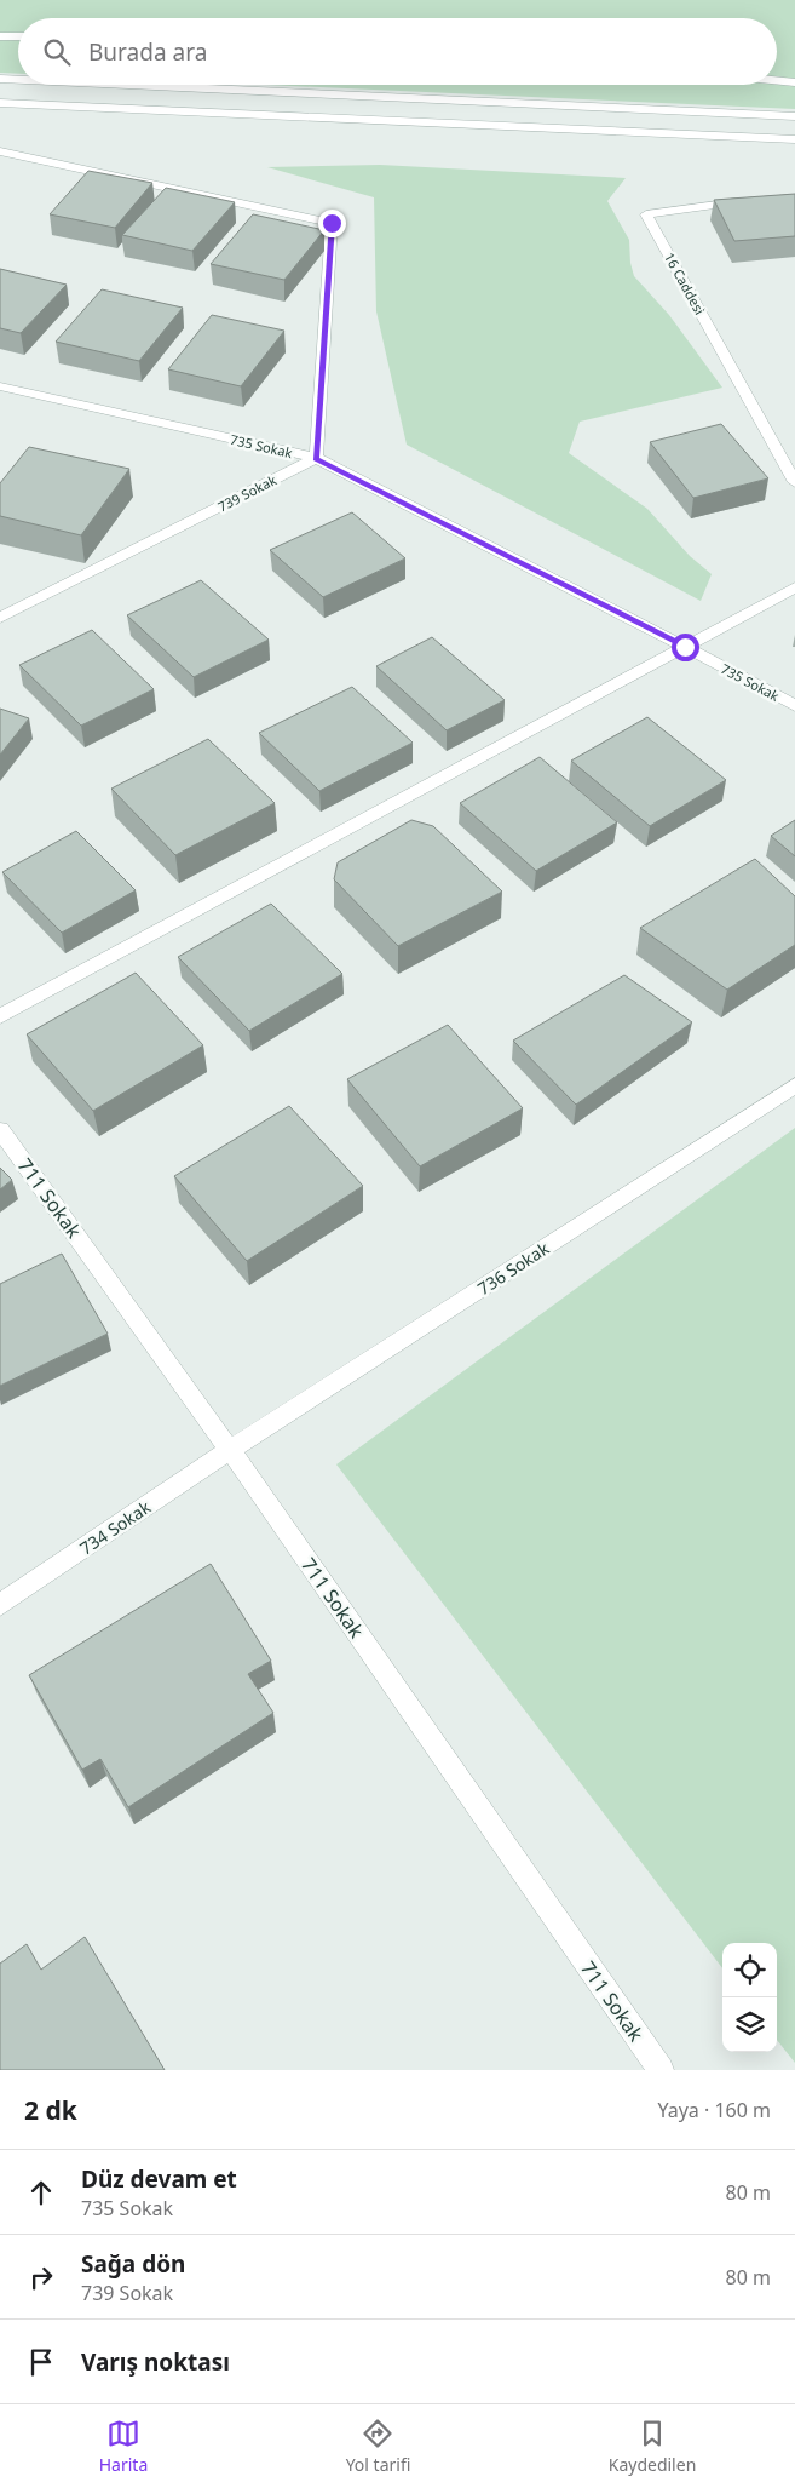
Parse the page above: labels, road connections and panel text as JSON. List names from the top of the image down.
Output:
{
  "streets": {
    "street": [
      "16 Caddesi",
      "735 Sokak",
      "739 Sokak",
      "711 Sokak",
      "736 Sokak",
      "734 Sokak"
    ]
  },
  "crossings": [
    ["735 Sokak", "739 Sokak"],
    ["711 Sokak", "736 Sokak"],
    ["711 Sokak", "734 Sokak"],
    ["736 Sokak", "734 Sokak"]
  ],
  "page": {
    "search": "Burada ara",
    "heading": ["2 dk", "Yaya · 160 m"],
    "list": [
      ["Düz devam et", "735 Sokak", "80 m"],
      ["Sağa dön", "739 Sokak", "80 m"],
      "Varış noktası"
    ],
    "nav": ["Harita", "Yol tarifi", "Kaydedilen"]
  }
}
